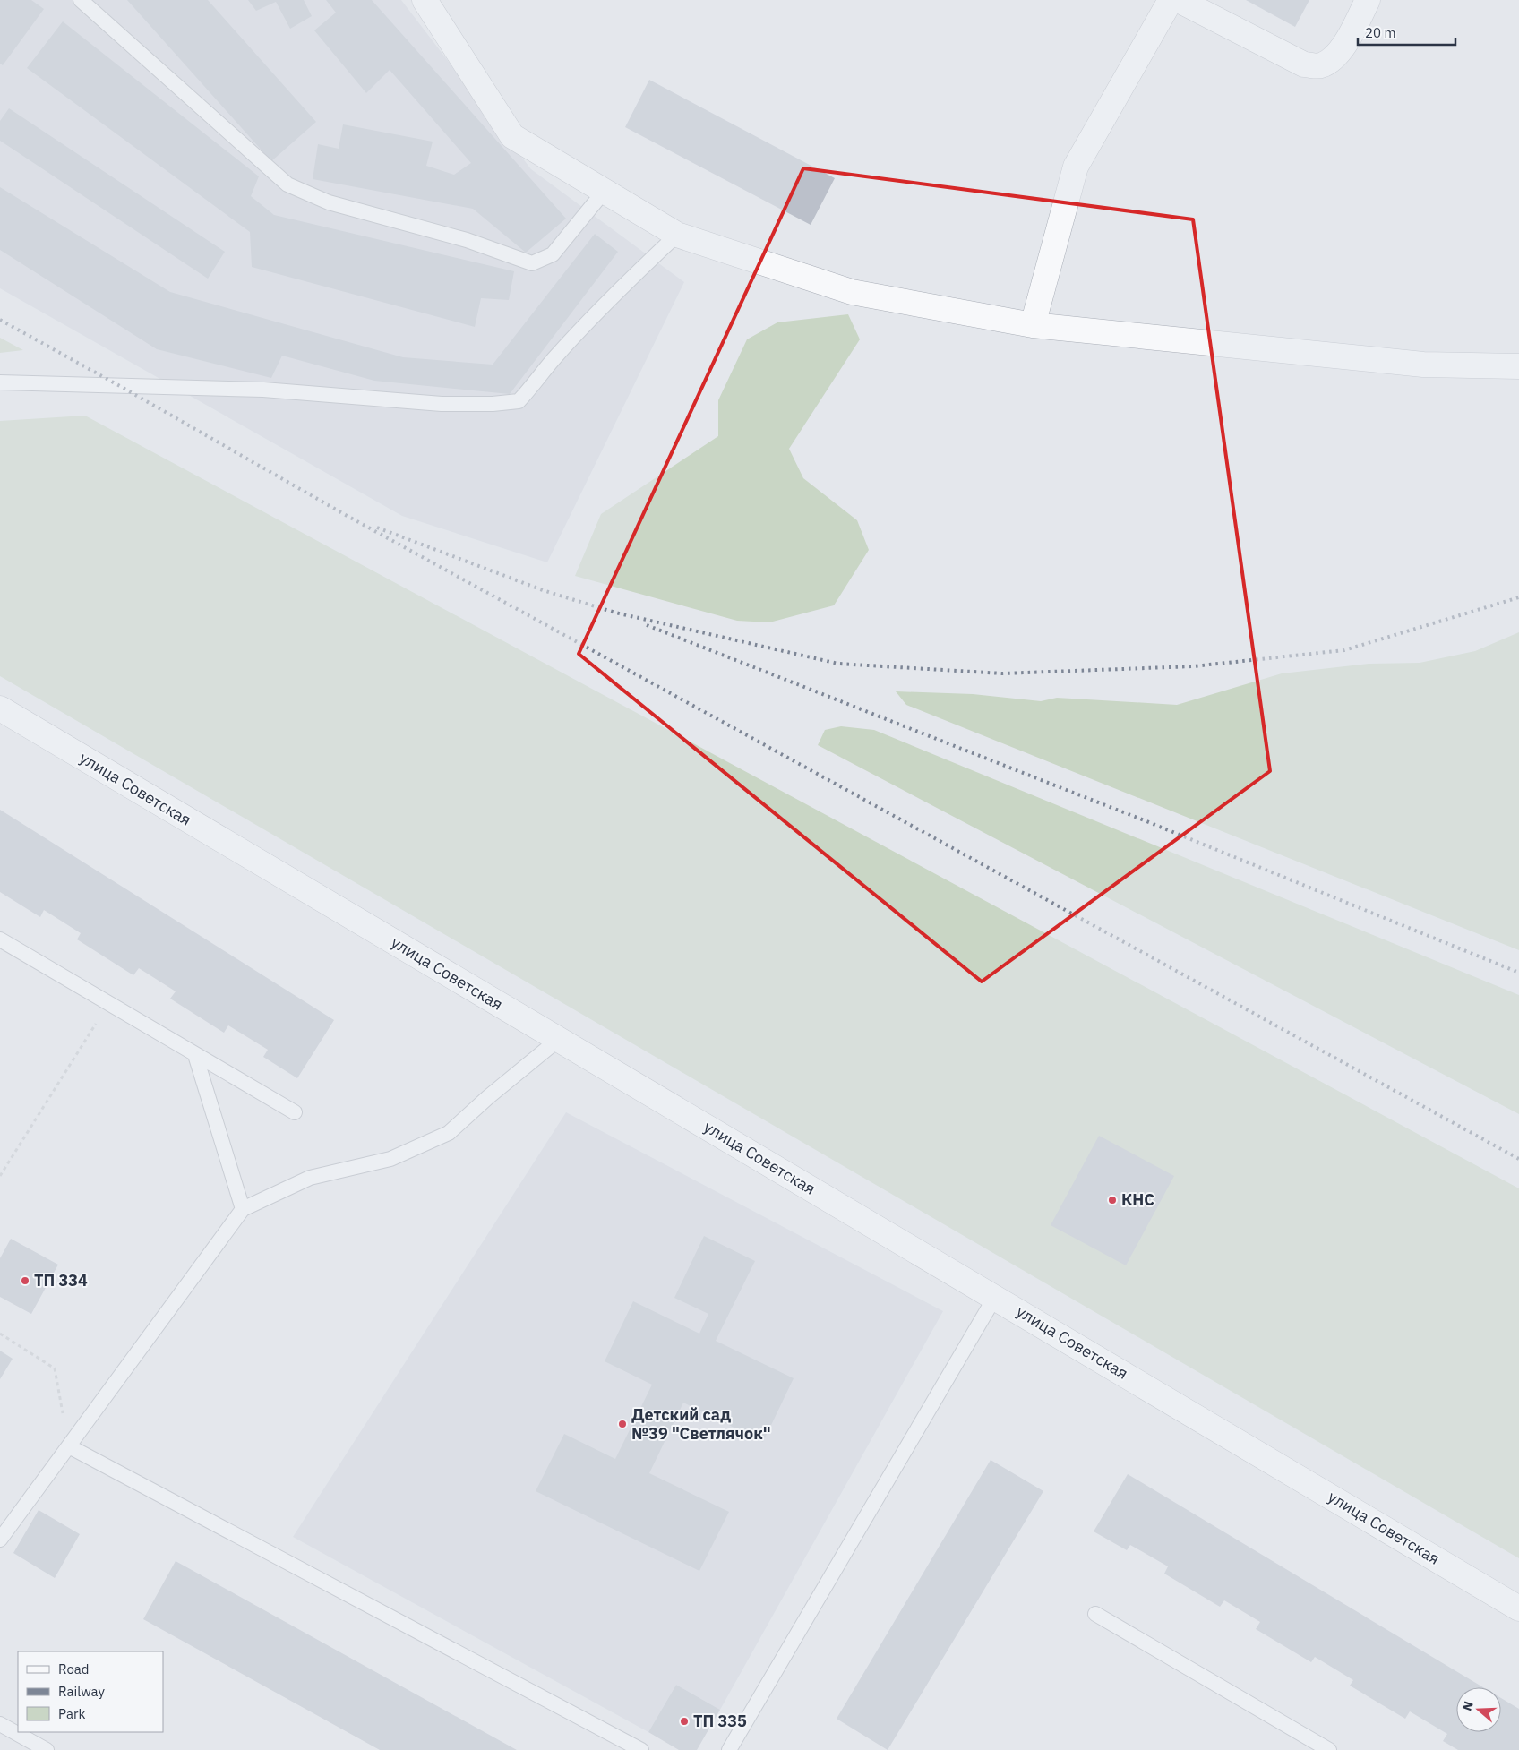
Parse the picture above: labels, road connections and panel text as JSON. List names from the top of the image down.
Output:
{
  "streets": {
    "street": ["улица Советская"]
  },
  "places": [
    "КНС",
    "ТП 334",
    "Детский сад №39 \"Светлячок\"",
    "ТП 335"
  ],
  "legend": ["Road", "Railway", "Park"],
  "scale_bar": "20 m",
  "north": "left"
}
